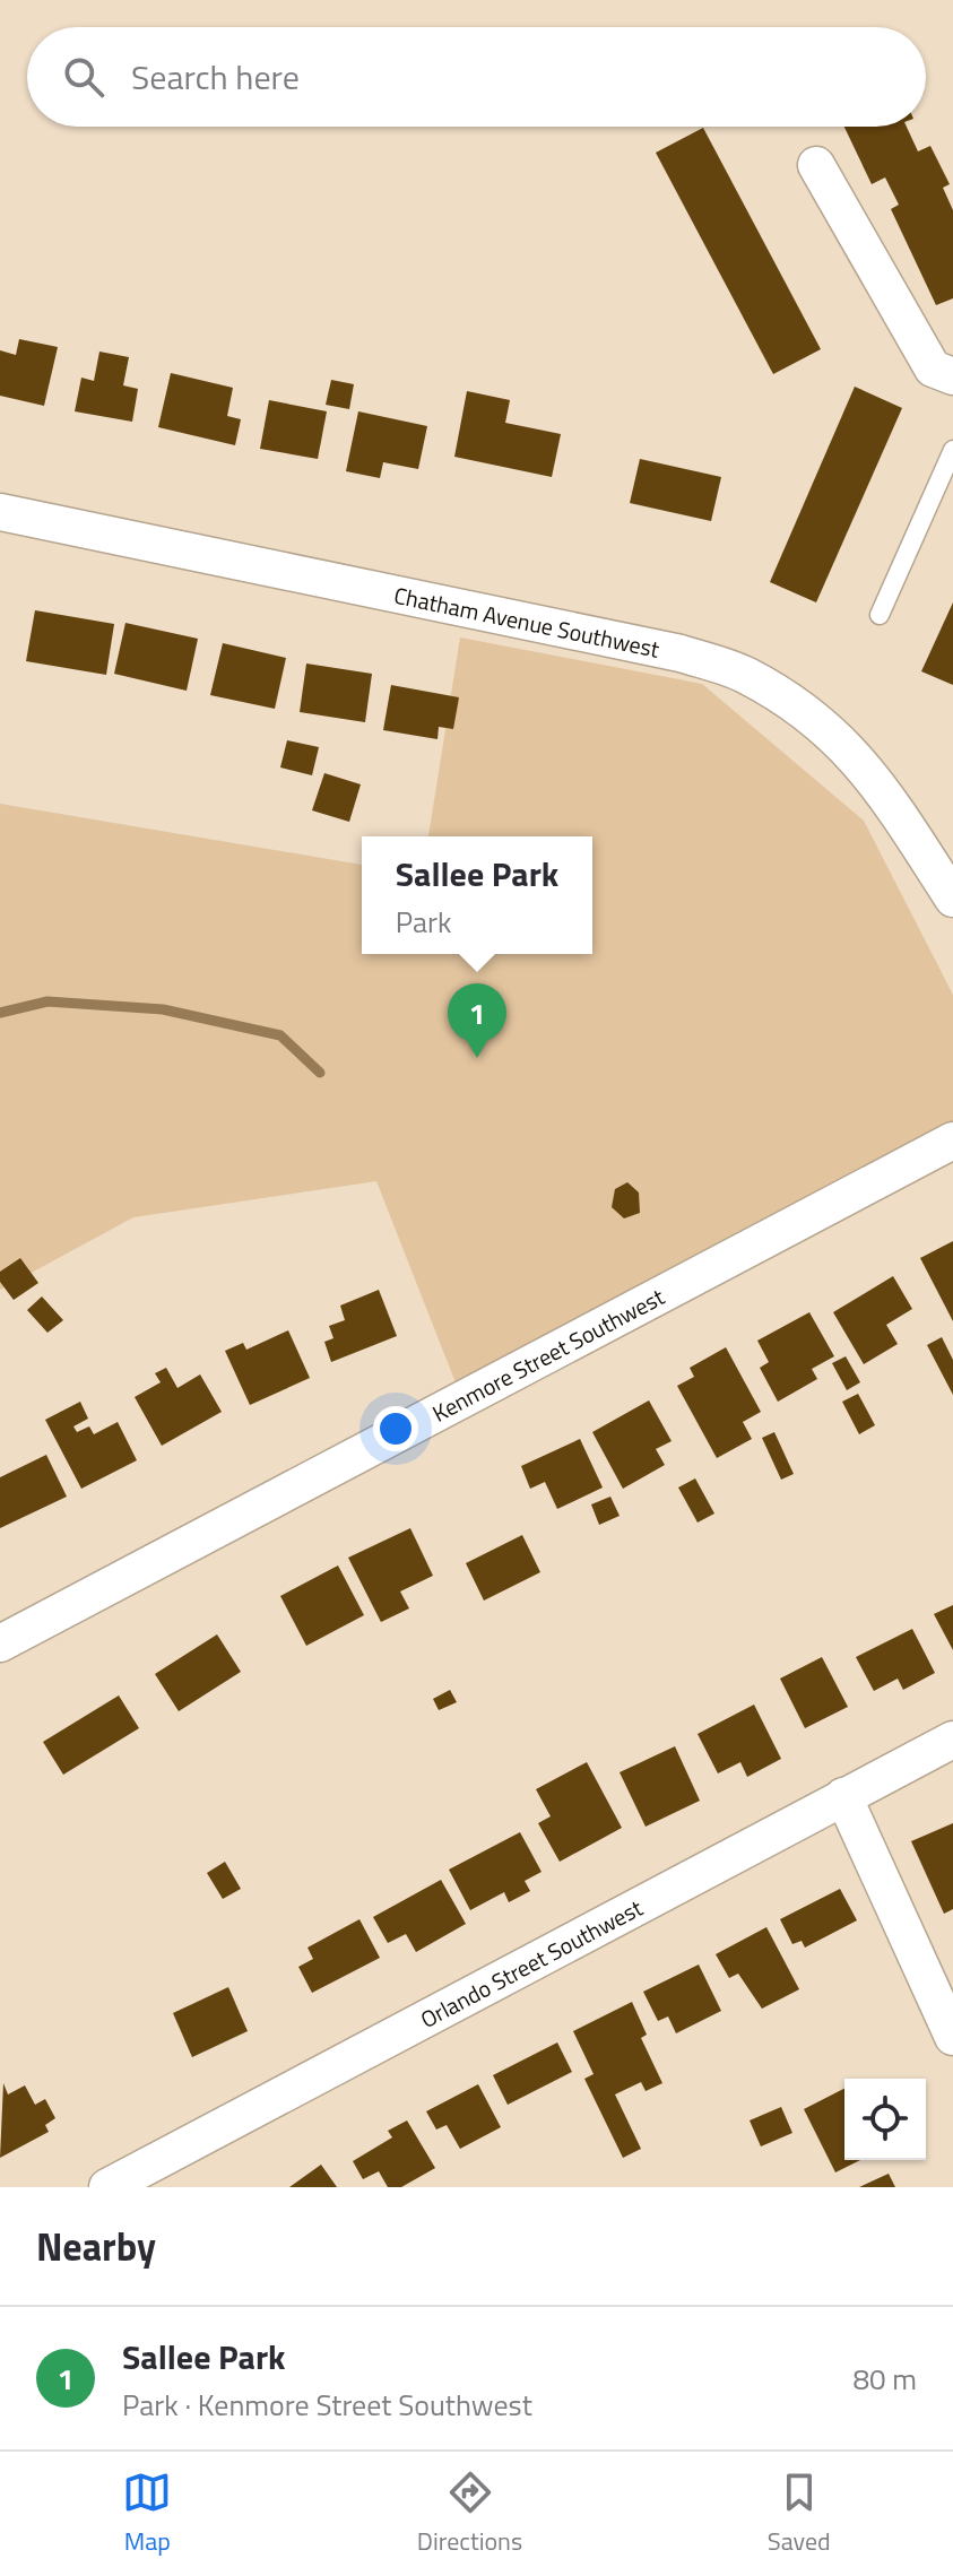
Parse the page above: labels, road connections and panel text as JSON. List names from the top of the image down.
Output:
{
  "streets": {
    "street": ["Chatham Avenue Southwest", "Kenmore Street Southwest", "Orlando Street Southwest"]
  },
  "page": {
    "search": "Search here",
    "popup": ["Sallee Park", "Park"],
    "pins": "1",
    "heading": "Nearby",
    "list": [
      {
        "mark": "1",
        "name": "Sallee Park",
        "note": "Park · Kenmore Street Southwest",
        "value": "80 m"
      }
    ],
    "nav": ["Map", "Directions", "Saved"]
  }
}
